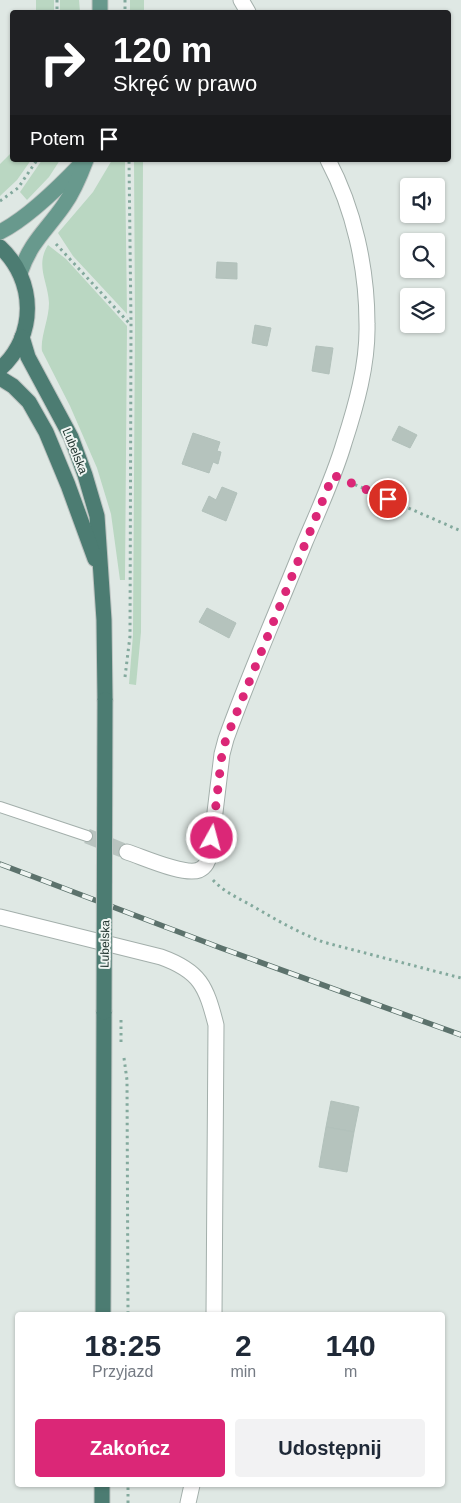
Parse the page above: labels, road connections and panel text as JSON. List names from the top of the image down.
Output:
{
  "streets": {
    "highway": ["Lubelska"]
  },
  "page": {
    "turn": ["120 m", "Skręć w prawo"],
    "then": "Potem",
    "eta": [
      "18:25",
      "Przyjazd",
      "2",
      "min",
      "140",
      "m"
    ],
    "buttons": ["Zakończ", "Udostępnij"]
  }
}
